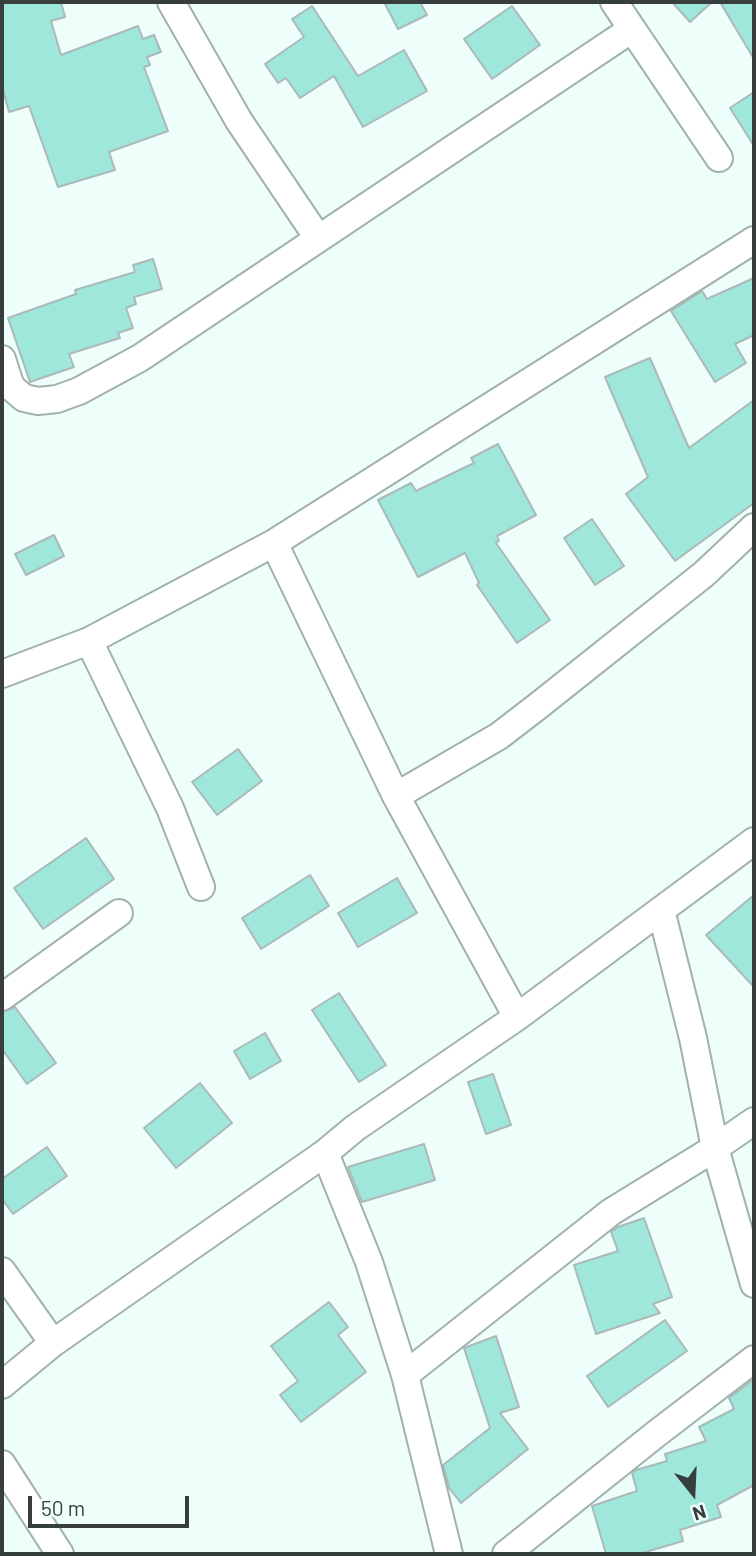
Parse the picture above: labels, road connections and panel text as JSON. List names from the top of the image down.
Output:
{
  "scale_bar": "50 m",
  "north": "bottom"
}
